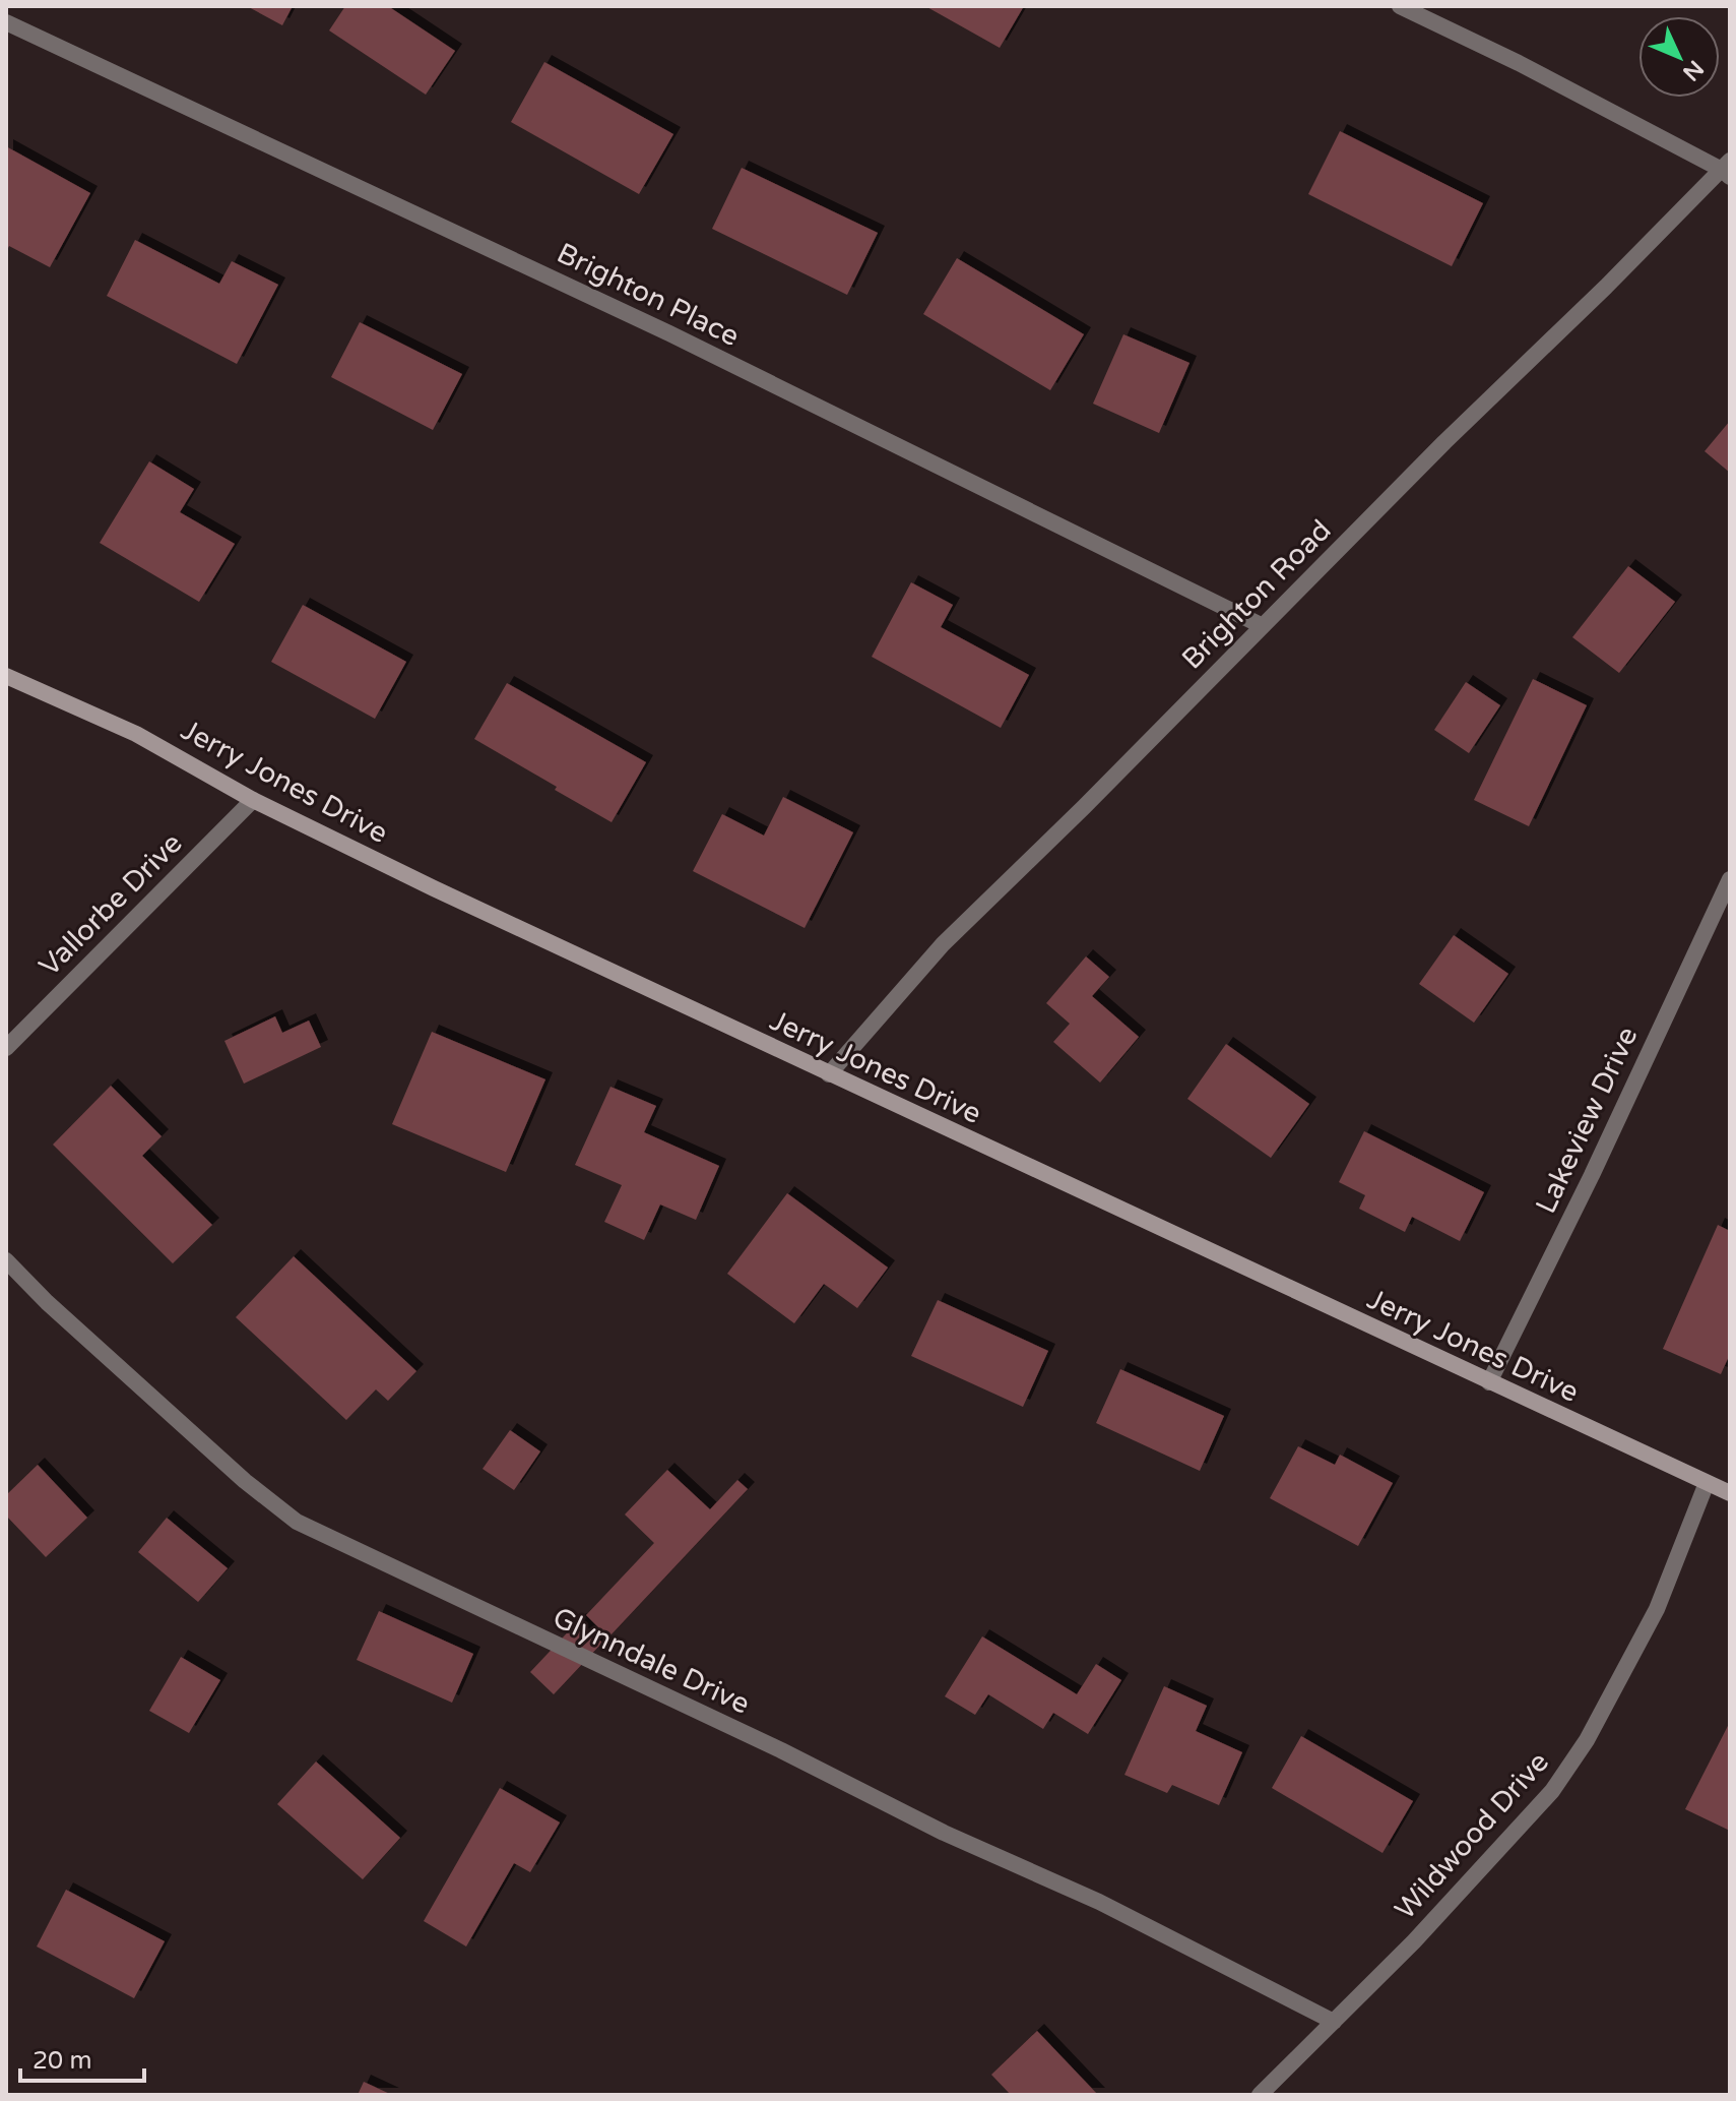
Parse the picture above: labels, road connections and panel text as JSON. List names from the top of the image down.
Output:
{
  "streets": {
    "main road": ["Jerry Jones Drive"],
    "street": [
      "Brighton Place",
      "Brighton Road",
      "Vallorbe Drive",
      "Lakeview Drive",
      "Glynndale Drive",
      "Wildwood Drive"
    ]
  },
  "crossings": [
    ["Brighton Place", "Brighton Road"],
    ["Brighton Road", "Jerry Jones Drive"],
    ["Jerry Jones Drive", "Vallorbe Drive"],
    ["Jerry Jones Drive", "Lakeview Drive"],
    ["Jerry Jones Drive", "Wildwood Drive"],
    ["Glynndale Drive", "Wildwood Drive"]
  ],
  "scale_bar": "20 m",
  "north": "bottom right"
}
